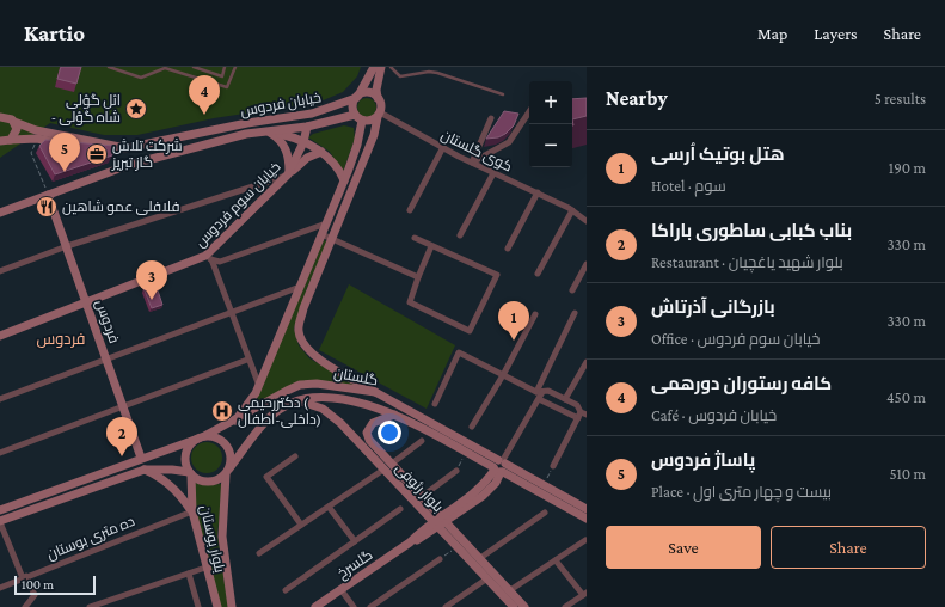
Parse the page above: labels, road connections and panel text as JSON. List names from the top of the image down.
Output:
{
  "streets": {
    "main road": [
      "خیابان فردوس",
      "خیابان سوم فردوس",
      "فردوس",
      "گلستان",
      "بلوار رئوفی",
      "بلوار بوستان",
      "گلسرخ"
    ],
    "street": ["کوی گلستان", "ده متری بوستان"]
  },
  "crossings": [
    ["خیابان فردوس", "کوی گلستان"],
    ["خیابان فردوس", "خیابان سوم فردوس"],
    ["خیابان فردوس", "فردوس"],
    ["خیابان سوم فردوس", "فردوس"],
    ["فردوس", "گلستان"],
    ["گلستان", "بلوار رئوفی"],
    ["گلستان", "بلوار بوستان"],
    ["گلستان", "گلسرخ"],
    ["بلوار رئوفی", "گلسرخ"],
    ["ده متری بوستان", "بلوار بوستان"]
  ],
  "districts": ["فردوس"],
  "places": {
    "place": ["ائل گؤلی - شاه گؤلی"],
    "office": ["شرکت تلاش گاز تبریز"],
    "restaurant": ["فلافلی عمو شاهین"],
    "hospital": ["دکتررحیمی ( داخلی-اطفال)"]
  },
  "scale_bar": "100 m",
  "page": {
    "header": "Kartio",
    "nav": ["Map", "Layers", "Share"],
    "heading": ["Nearby", "5 results"],
    "pins": [
      "4",
      "5",
      "3",
      "1",
      "2"
    ],
    "map_buttons": ["+", "−"],
    "list": [
      {
        "mark": "1",
        "name": "هتل بوتیک اُرسی",
        "note": "Hotel · سوم",
        "value": "190 m"
      },
      {
        "mark": "2",
        "name": "بناب کبابی ساطوری باراکا",
        "note": "Restaurant · بلوار شهید یاغچیان",
        "value": "330 m"
      },
      {
        "mark": "3",
        "name": "بازرگانی آذرتاش",
        "note": "Office · خیابان سوم فردوس",
        "value": "330 m"
      },
      {
        "mark": "4",
        "name": "کافه رستوران دورهمی",
        "note": "Café · خیابان فردوس",
        "value": "450 m"
      },
      {
        "mark": "5",
        "name": "پاساژ فردوس",
        "note": "Place · بیست و چهار متری اول",
        "value": "510 m"
      }
    ],
    "buttons": ["Save", "Share"],
    "scale": "100 m"
  }
}
